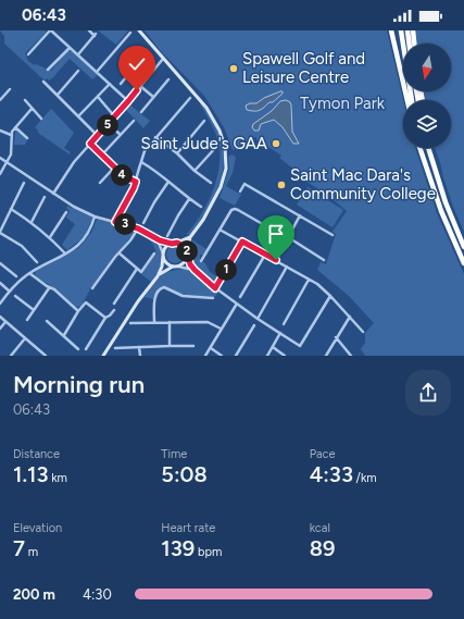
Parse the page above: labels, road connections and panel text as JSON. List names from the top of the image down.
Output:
{
  "parks": ["Tymon Park"],
  "places": ["Spawell Golf and Leisure Centre", "Saint Jude's GAA", "Saint Mac Dara's Community College"],
  "north": "bottom",
  "page": {
    "status": "06:43",
    "pins": [
      "5",
      "4",
      "3",
      "2",
      "1"
    ],
    "heading": ["Morning run", "06:43"],
    "stats": [
      ["Distance", "1.13 km"],
      ["Time", "5:08"],
      ["Pace", "4:33 /km"],
      ["Elevation", "7 m"],
      ["Heart rate", "139 bpm"],
      ["kcal", "89"]
    ],
    "list": [
      {
        "name": "200 m",
        "note": "4:30"
      }
    ]
  }
}
